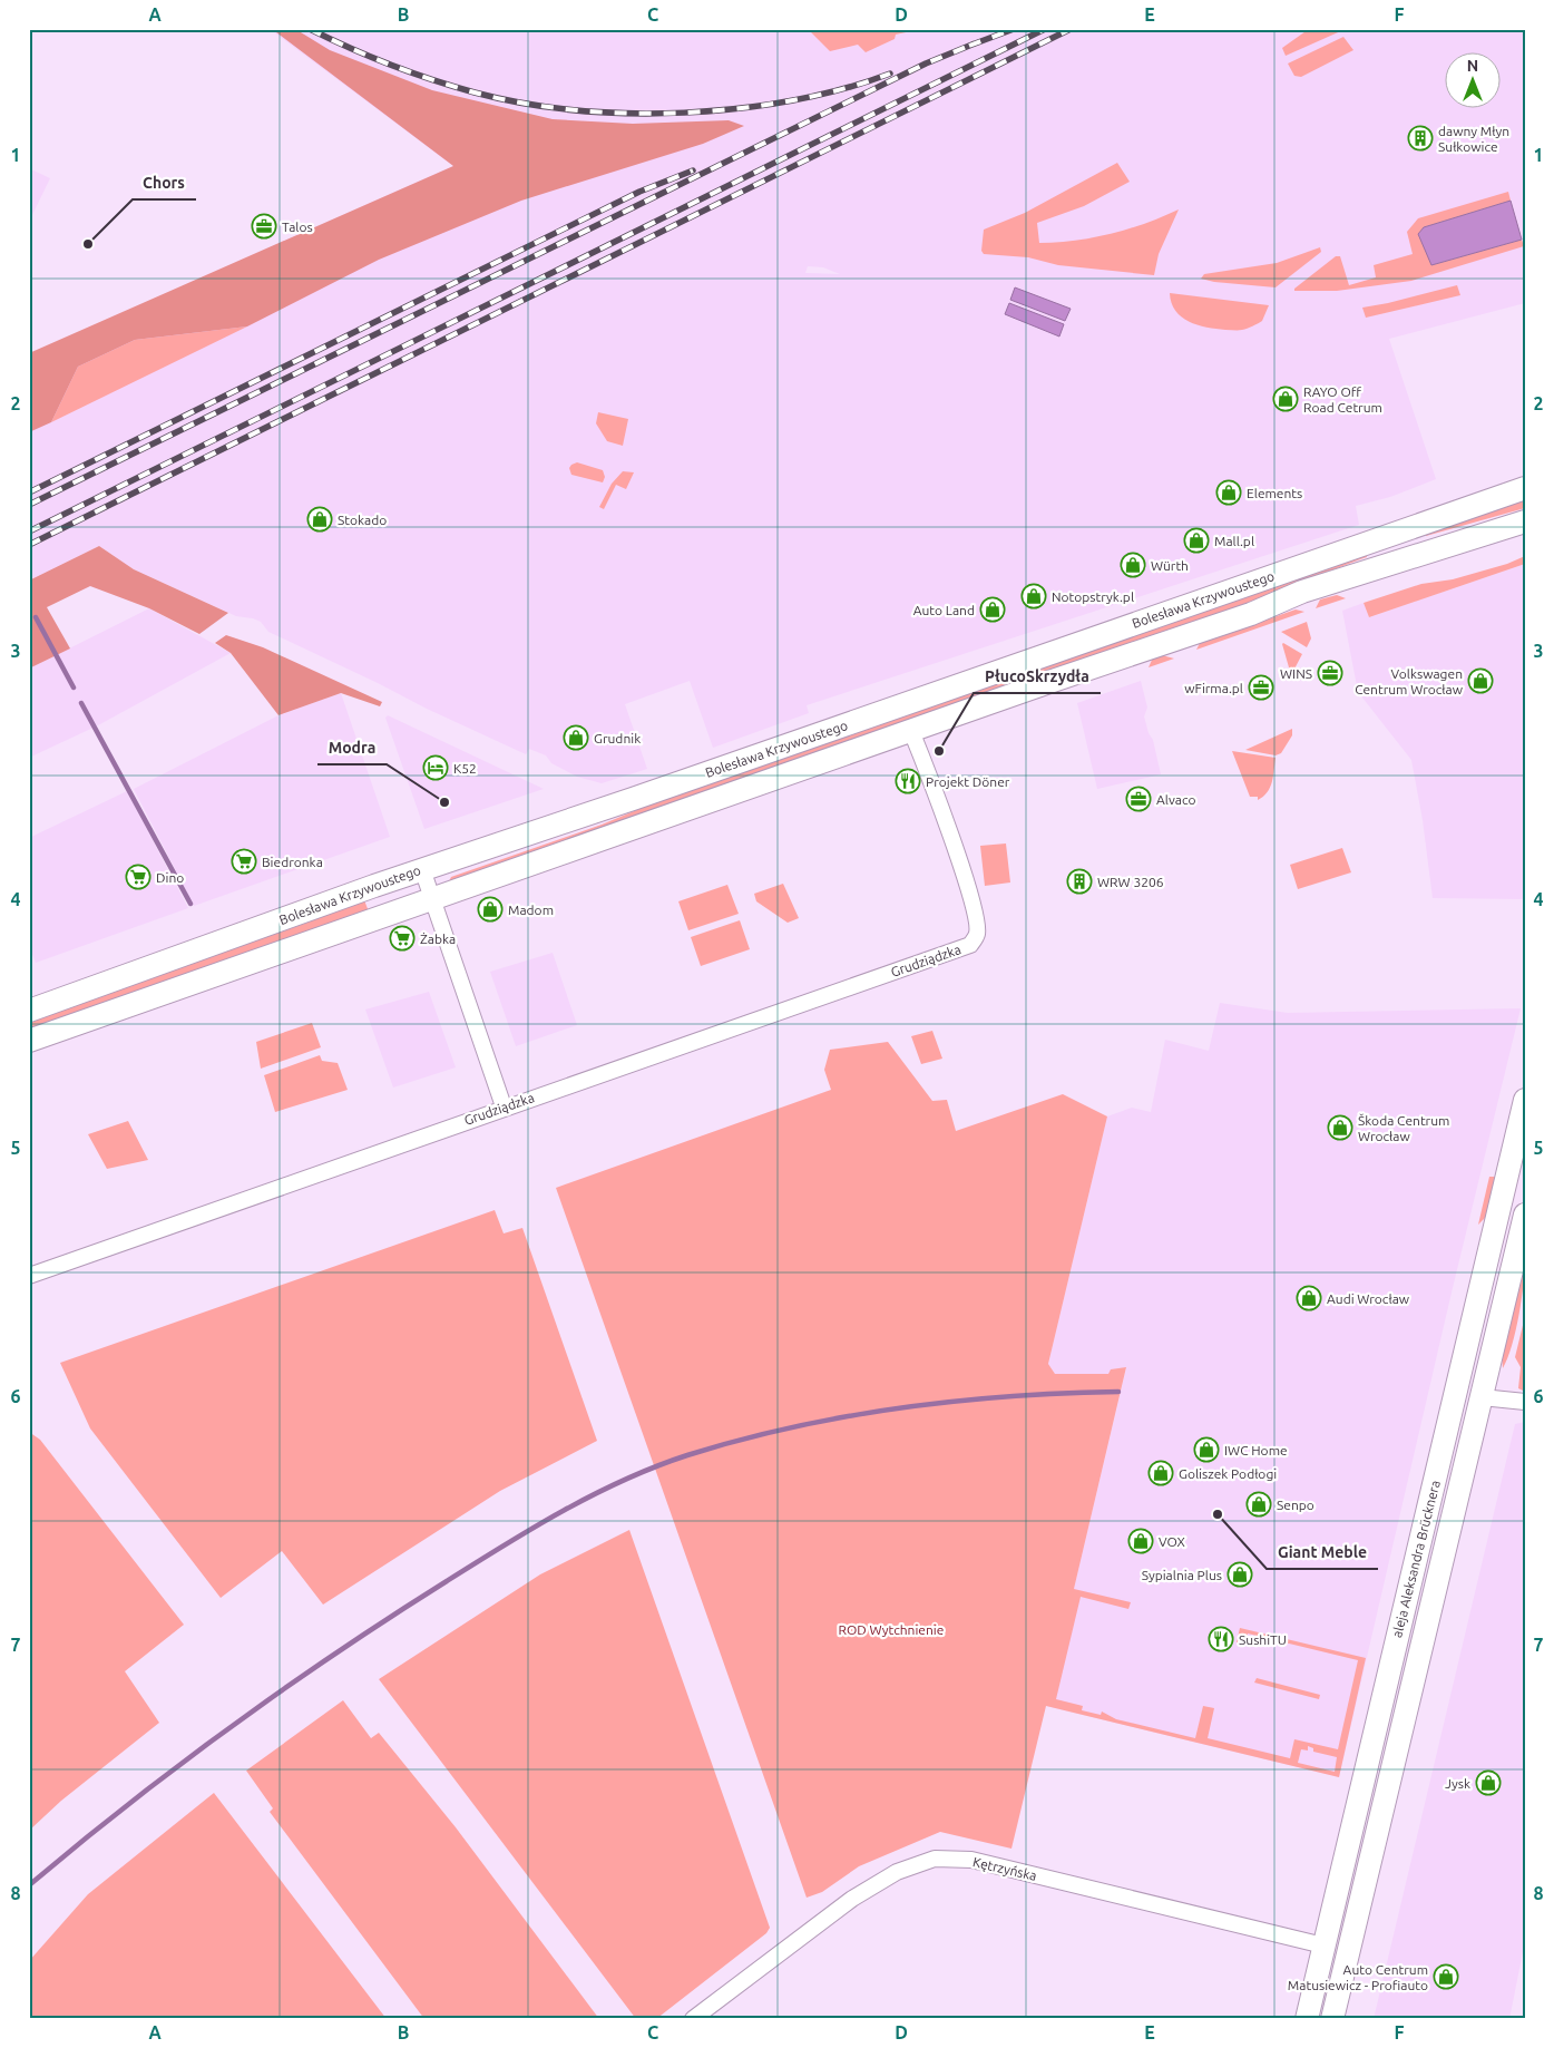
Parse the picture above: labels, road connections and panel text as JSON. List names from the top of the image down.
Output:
{
  "streets": {
    "main road": ["Bolesława Krzywoustego", "aleja Aleksandra Brücknera"],
    "street": ["Grudziądzka", "Kętrzyńska"]
  },
  "crossings": [
    ["Bolesława Krzywoustego", "Grudziądzka"],
    ["aleja Aleksandra Brücknera", "Kętrzyńska"]
  ],
  "parks": ["ROD Wytchnienie"],
  "places": {
    "building": ["dawny Młyn Sułkowice", "WRW 3206"],
    "office": [
      "Talos",
      "WINS",
      "wFirma.pl",
      "Alvaco"
    ],
    "other": [
      "Chors",
      "PłucoSkrzydła",
      "Modra",
      "Giant Meble"
    ],
    "shop": [
      "RAYO Off Road Cetrum",
      "Elements",
      "Stokado",
      "Mall.pl",
      "Würth",
      "Notopstryk.pl",
      "Auto Land",
      "Volkswagen Centrum Wrocław",
      "Grudnik",
      "Madom",
      "Škoda Centrum Wrocław",
      "Audi Wrocław",
      "IWC Home",
      "Goliszek Podłogi",
      "Senpo",
      "VOX",
      "Sypialnia Plus",
      "Jysk",
      "Auto Centrum Matusiewicz - Profiauto"
    ],
    "hotel": ["K52"],
    "restaurant": ["Projekt Döner", "SushiTU"],
    "supermarket": ["Biedronka", "Dino", "Żabka"]
  },
  "north": "top",
  "grid": {
    "columns": [
      "A",
      "B",
      "C",
      "D",
      "E",
      "F"
    ],
    "rows": [
      "1",
      "2",
      "3",
      "4",
      "5",
      "6",
      "7",
      "8"
    ]
  }
}
